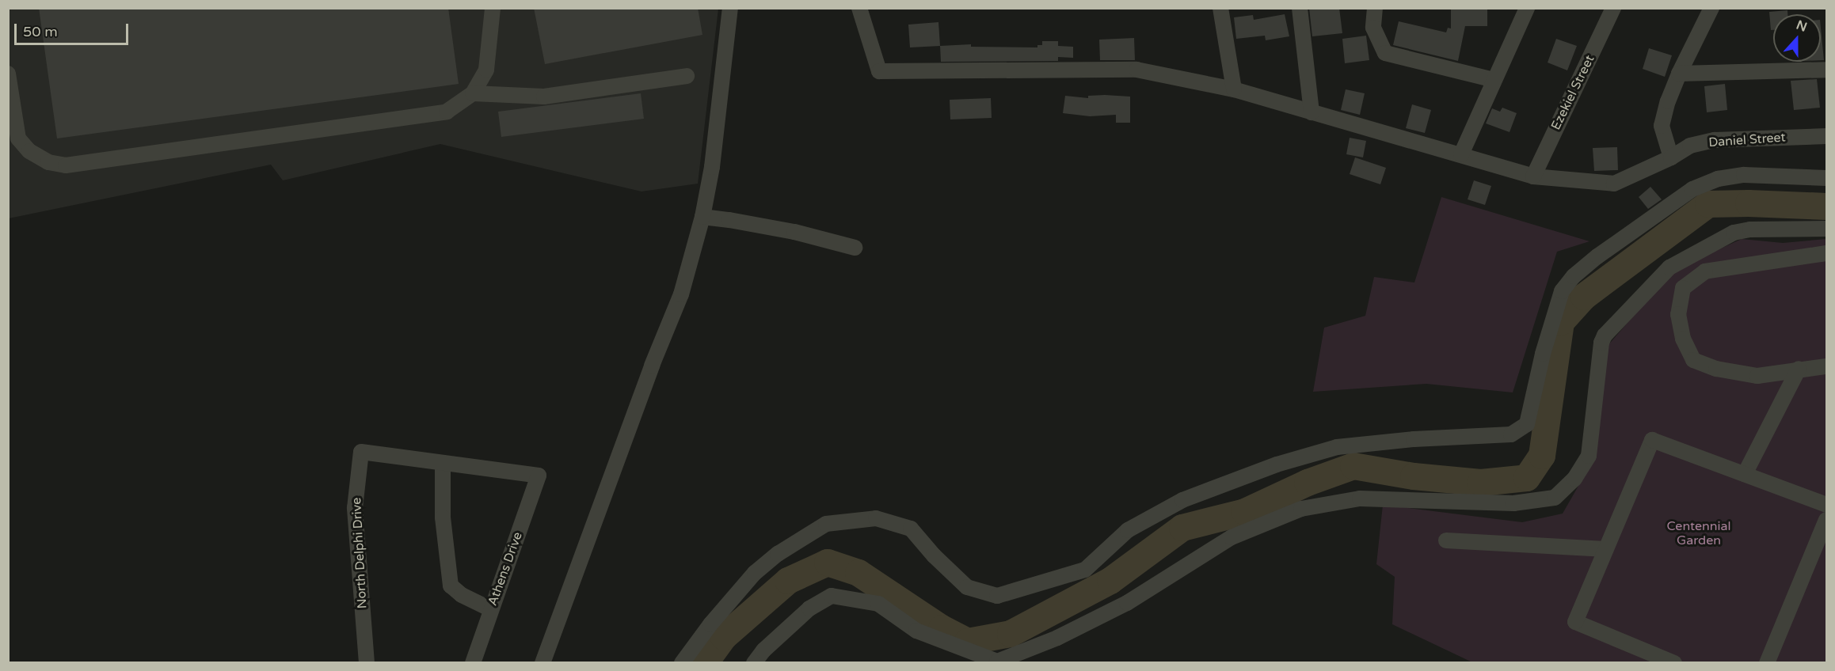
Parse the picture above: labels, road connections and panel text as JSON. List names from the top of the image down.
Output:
{
  "streets": {
    "street": [
      "Ezekiel Street",
      "Daniel Street",
      "North Delphi Drive",
      "Athens Drive"
    ]
  },
  "crossings": [
    ["Ezekiel Street", "Daniel Street"],
    ["North Delphi Drive", "Athens Drive"]
  ],
  "parks": ["Centennial Garden"],
  "scale_bar": "50 m",
  "north": "top"
}
